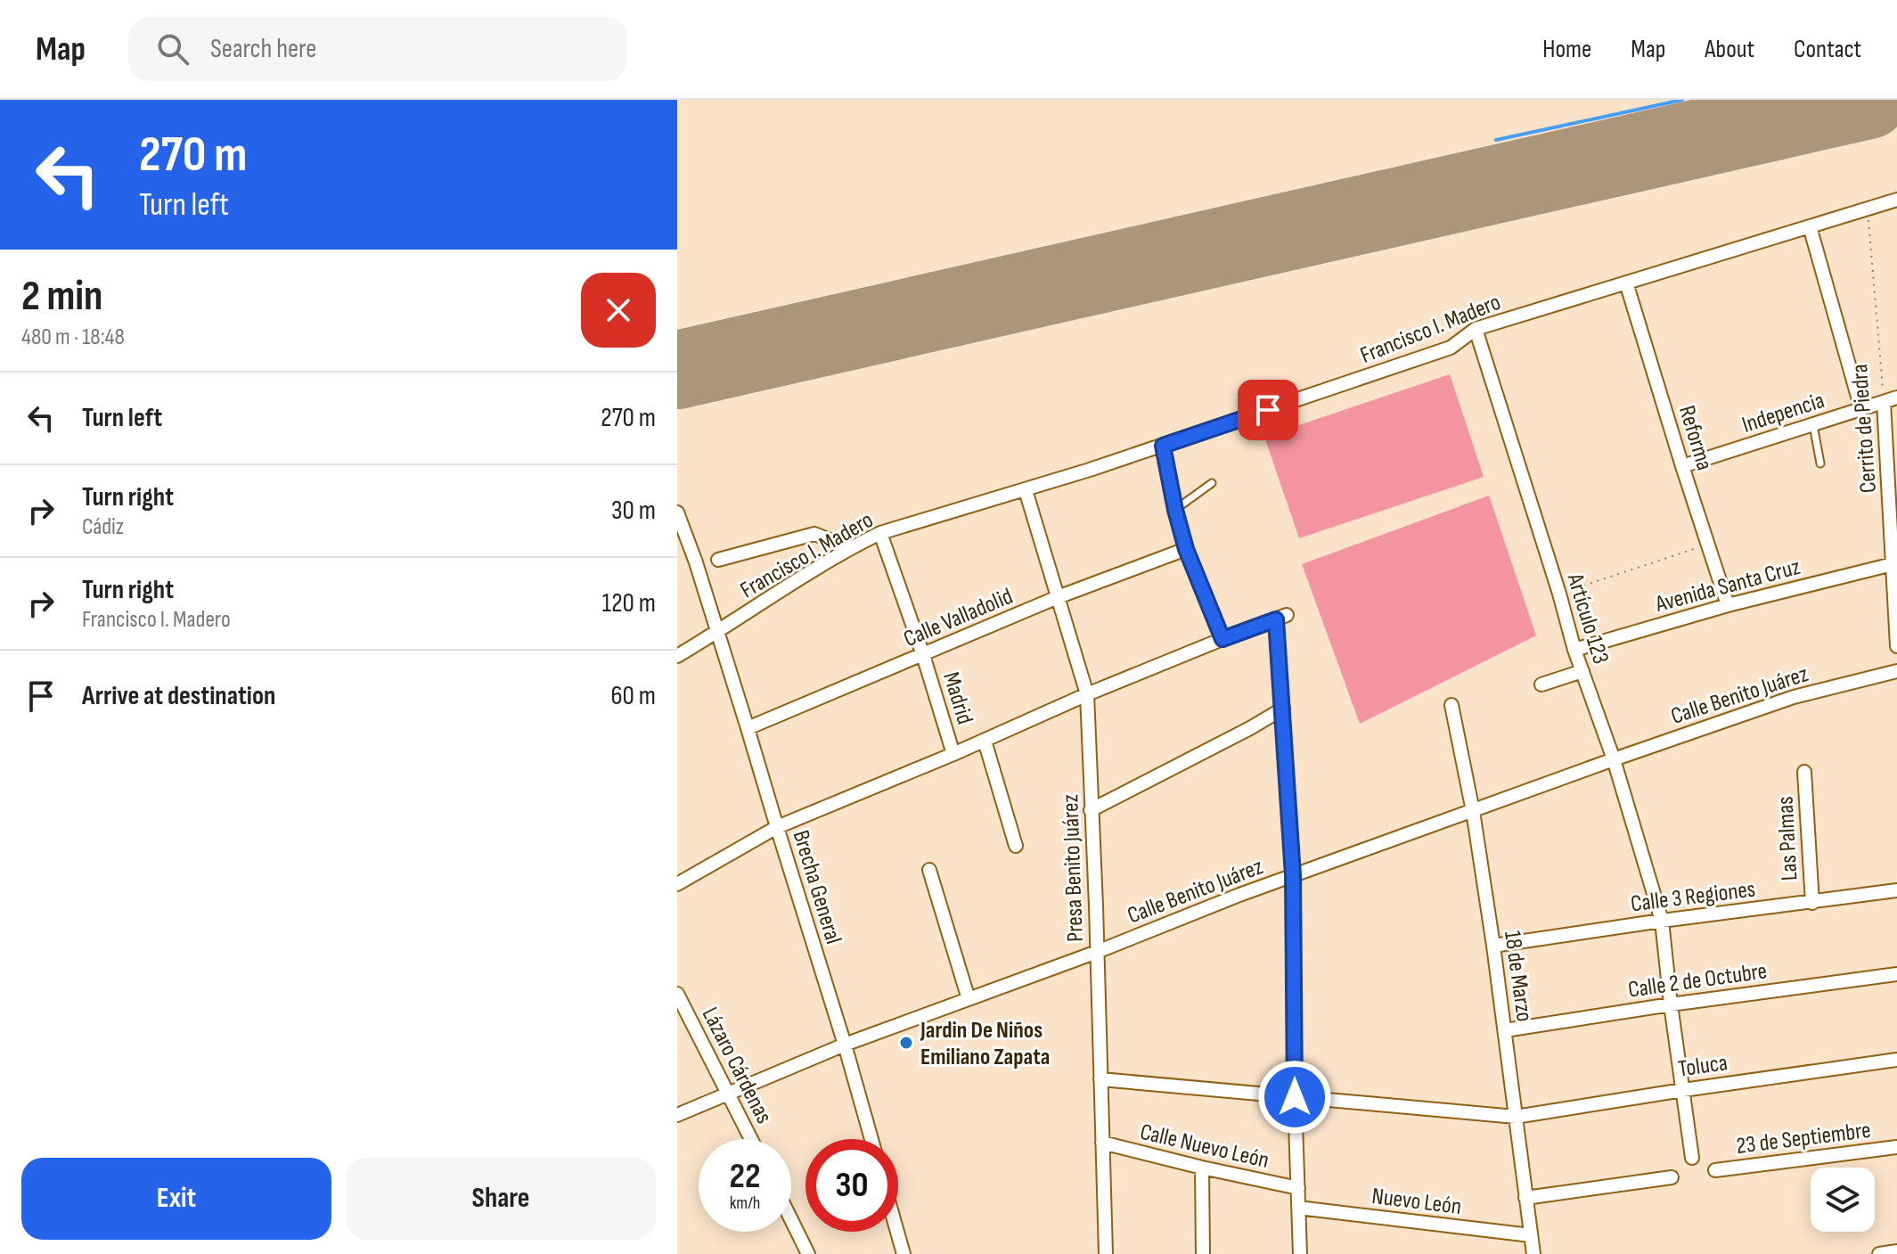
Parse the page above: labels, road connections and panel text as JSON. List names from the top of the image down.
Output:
{
  "streets": {
    "street": [
      "Francisco I. Madero",
      "Indepencia",
      "Cerrito de Piedra",
      "Reforma",
      "Avenida Santa Cruz",
      "Calle Valladolid",
      "Artículo 123",
      "Calle Benito Juárez",
      "Madrid",
      "Las Palmas",
      "Presa Benito Juárez",
      "Brecha General",
      "Calle 3 Regiones",
      "18 de Marzo",
      "Calle 2 de Octubre",
      "Lázaro Cárdenas",
      "Toluca",
      "23 de Septiembre",
      "Calle Nuevo León",
      "Nuevo León"
    ]
  },
  "crossings": [
    ["Francisco I. Madero", "Cerrito de Piedra"],
    ["Francisco I. Madero", "Reforma"],
    ["Francisco I. Madero", "Artículo 123"],
    ["Francisco I. Madero", "Madrid"],
    ["Francisco I. Madero", "Presa Benito Juárez"],
    ["Francisco I. Madero", "Brecha General"],
    ["Indepencia", "Cerrito de Piedra"],
    ["Indepencia", "Reforma"],
    ["Cerrito de Piedra", "Avenida Santa Cruz"],
    ["Reforma", "Avenida Santa Cruz"],
    ["Avenida Santa Cruz", "Artículo 123"],
    ["Calle Valladolid", "Madrid"],
    ["Calle Valladolid", "Presa Benito Juárez"],
    ["Calle Valladolid", "Brecha General"],
    ["Artículo 123", "Calle Benito Juárez"],
    ["Artículo 123", "Calle 3 Regiones"],
    ["Artículo 123", "Calle 2 de Octubre"],
    ["Artículo 123", "Toluca"],
    ["Calle Benito Juárez", "Presa Benito Juárez"],
    ["Calle Benito Juárez", "Brecha General"],
    ["Calle Benito Juárez", "18 de Marzo"],
    ["Calle Benito Juárez", "Lázaro Cárdenas"],
    ["Las Palmas", "Calle 3 Regiones"],
    ["Presa Benito Juárez", "Toluca"],
    ["Presa Benito Juárez", "Calle Nuevo León"],
    ["Calle 3 Regiones", "18 de Marzo"],
    ["18 de Marzo", "Calle 2 de Octubre"],
    ["18 de Marzo", "Toluca"],
    ["18 de Marzo", "Nuevo León"]
  ],
  "places": ["Jardin De Niños Emiliano Zapata"],
  "page": {
    "header": "Map",
    "search": "Search here",
    "nav": [
      "Home",
      "Map",
      "About",
      "Contact"
    ],
    "turn": ["270 m", "Turn left"],
    "heading": ["2 min", "480 m · 18:48"],
    "list": [
      {
        "name": "Turn left",
        "value": "270 m"
      },
      {
        "name": "Turn right",
        "note": "Cádiz",
        "value": "30 m"
      },
      {
        "name": "Turn right",
        "note": "Francisco I. Madero",
        "value": "120 m"
      },
      {
        "name": "Arrive at destination",
        "value": "60 m"
      }
    ],
    "speed": "22 km/h",
    "limit": "30",
    "buttons": ["Exit", "Share"]
  }
}
